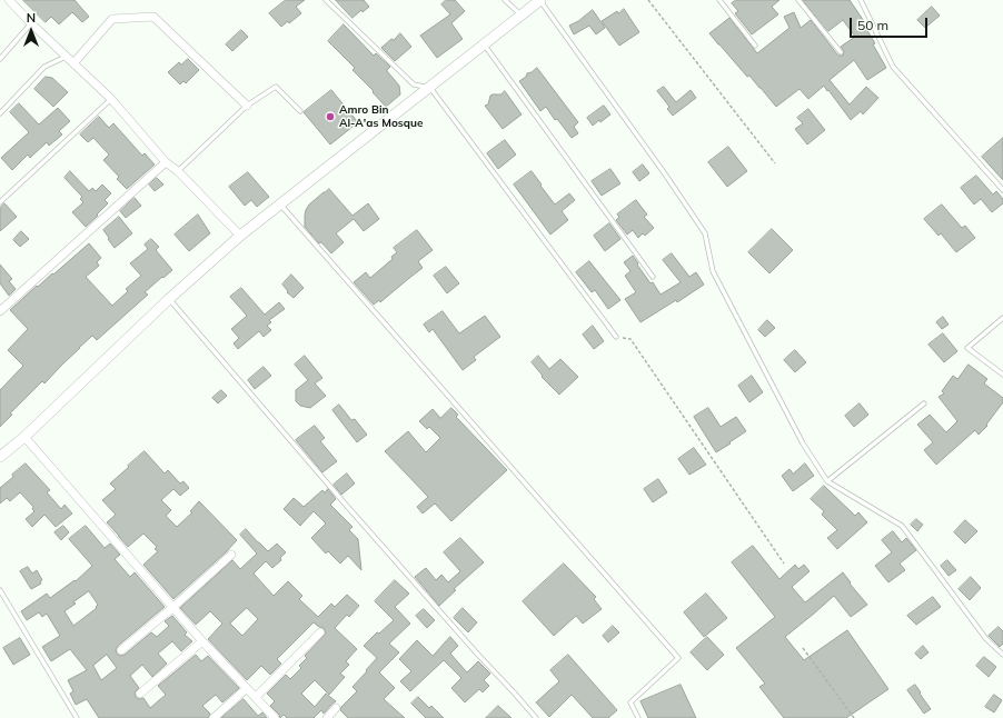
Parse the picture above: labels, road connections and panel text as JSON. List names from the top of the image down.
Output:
{
  "places": ["Amro Bin Al-A'as Mosque"],
  "scale_bar": "50 m",
  "north": "top"
}
